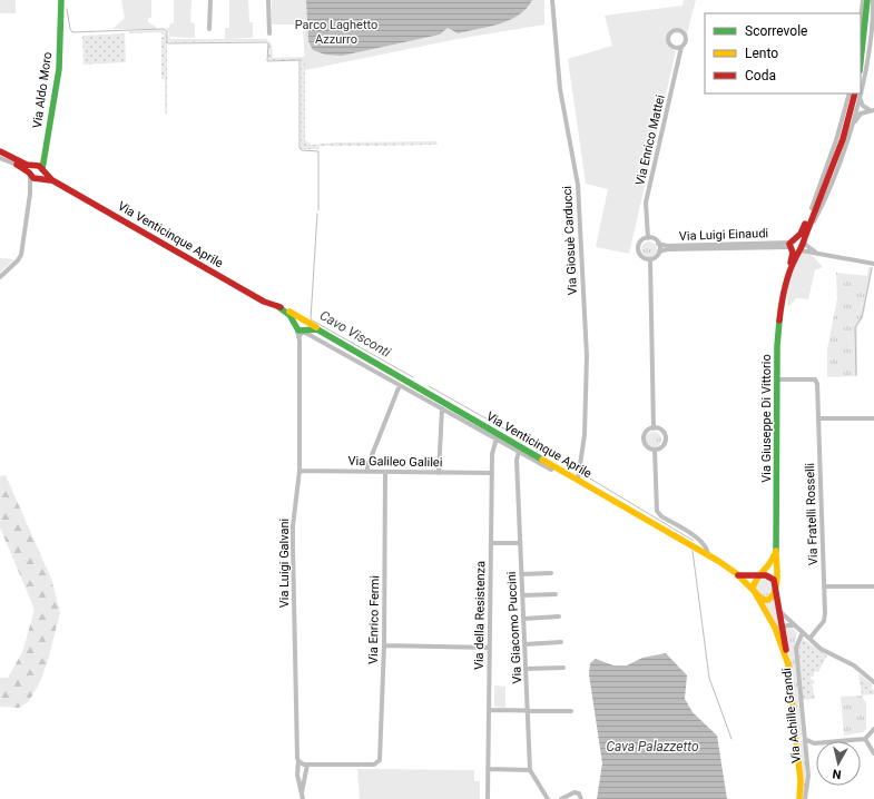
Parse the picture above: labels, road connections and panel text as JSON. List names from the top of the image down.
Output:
{
  "streets": {
    "main road": [
      "Via Aldo Moro",
      "Via Venticinque Aprile",
      "Via Giuseppe Di Vittorio",
      "Via Achille Grandi"
    ],
    "street": [
      "Via Enrico Mattei",
      "Via Luigi Einaudi",
      "Via Giosuè Carducci",
      "Via Galileo Galilei",
      "Via Fratelli Rosselli",
      "Via Luigi Galvani",
      "Via della Resistenza",
      "Via Enrico Fermi",
      "Via Giacomo Puccini"
    ]
  },
  "crossings": [
    ["Via Aldo Moro", "Via Venticinque Aprile"],
    ["Via Enrico Mattei", "Via Luigi Einaudi"],
    ["Via Venticinque Aprile", "Via Giosuè Carducci"],
    ["Via Venticinque Aprile", "Via Giuseppe Di Vittorio"],
    ["Via Venticinque Aprile", "Via Luigi Galvani"],
    ["Via Venticinque Aprile", "Via della Resistenza"],
    ["Via Venticinque Aprile", "Via Giacomo Puccini"],
    ["Via Venticinque Aprile", "Via Achille Grandi"],
    ["Via Luigi Einaudi", "Via Giuseppe Di Vittorio"],
    ["Via Giuseppe Di Vittorio", "Via Fratelli Rosselli"],
    ["Via Giuseppe Di Vittorio", "Via Achille Grandi"],
    ["Via Galileo Galilei", "Via Luigi Galvani"],
    ["Via Galileo Galilei", "Via della Resistenza"],
    ["Via Galileo Galilei", "Via Enrico Fermi"],
    ["Via Luigi Galvani", "Via Enrico Fermi"]
  ],
  "water": ["Cavo Visconti", "Cava Palazzetto"],
  "parks": ["Parco Laghetto Azzurro"],
  "legend": ["Scorrevole", "Lento", "Coda"],
  "north": "bottom"
}
